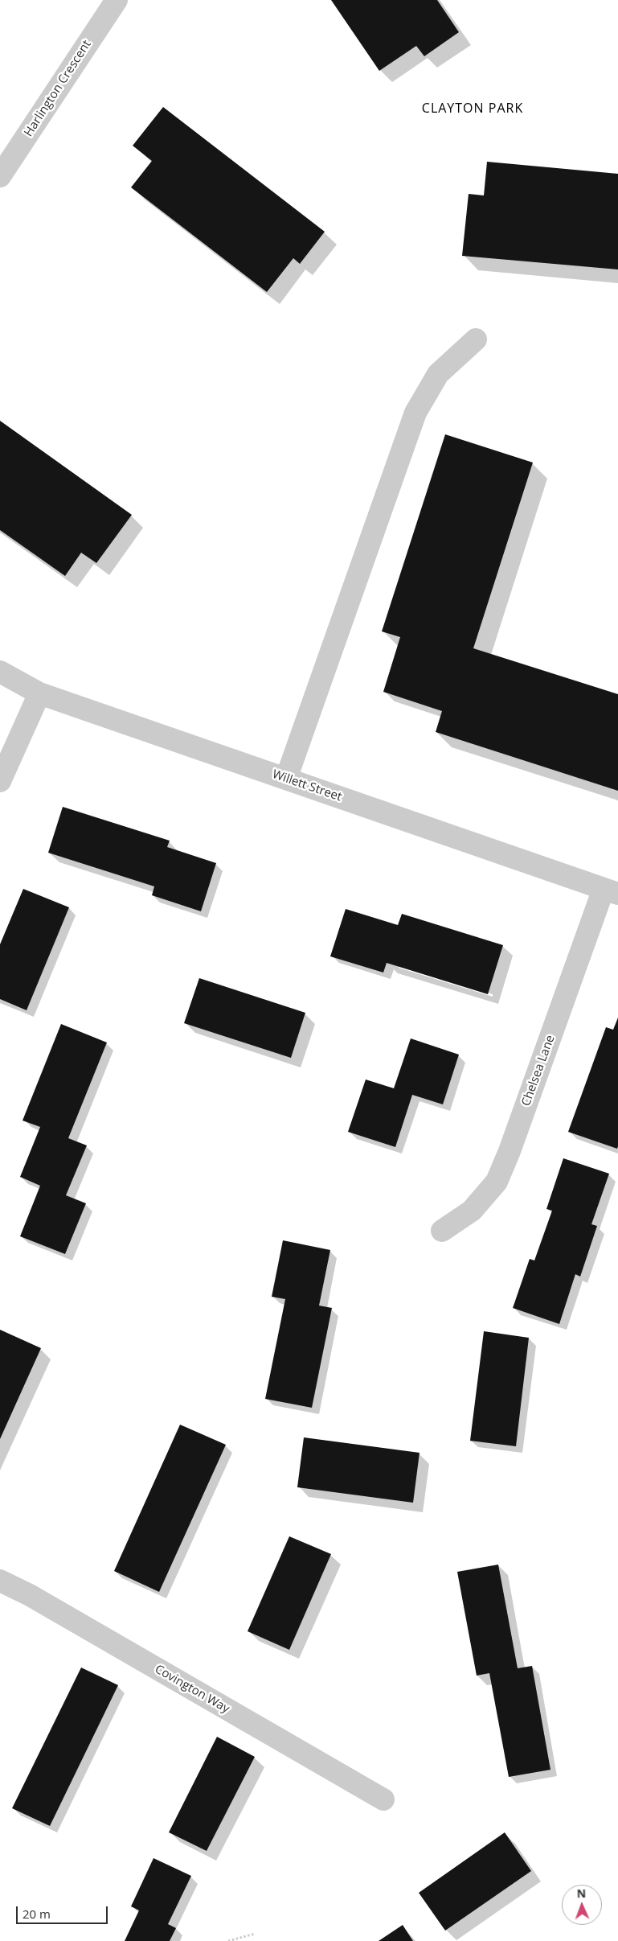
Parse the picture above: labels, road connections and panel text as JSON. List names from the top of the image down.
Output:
{
  "streets": {
    "street": [
      "Harlington Crescent",
      "Willett Street",
      "Chelsea Lane",
      "Covington Way"
    ]
  },
  "crossings": [
    ["Willett Street", "Chelsea Lane"]
  ],
  "districts": ["CLAYTON PARK"],
  "scale_bar": "20 m",
  "north": "top"
}
